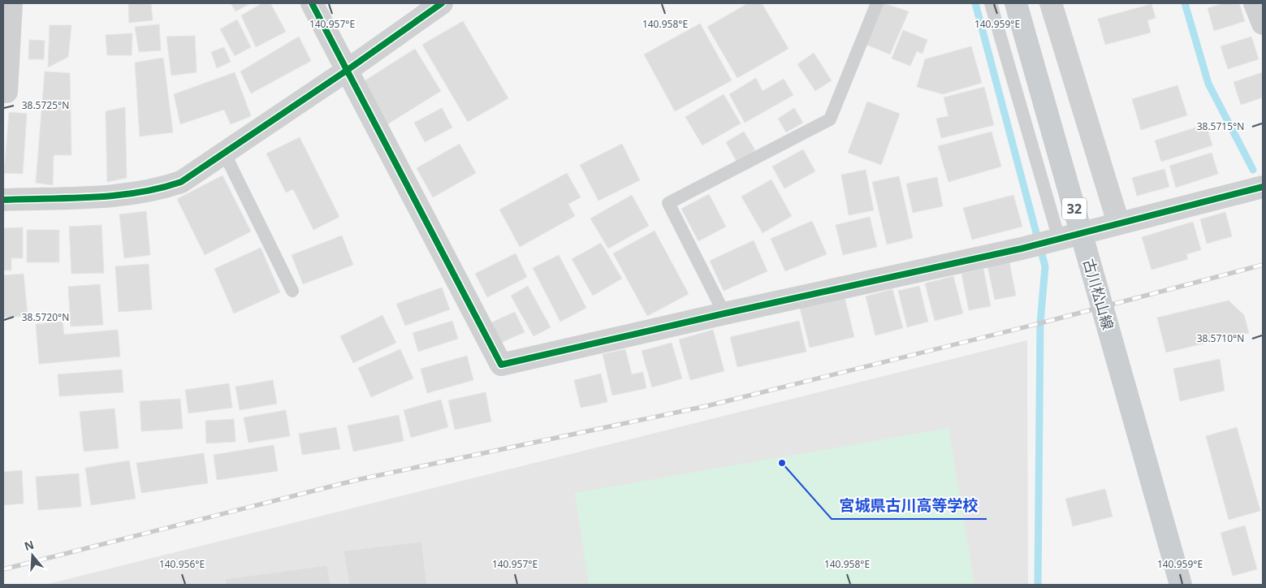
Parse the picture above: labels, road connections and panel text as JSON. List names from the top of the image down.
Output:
{
  "streets": {
    "main road": ["32", "古川松山線"]
  },
  "places": ["宮城県古川高等学校"],
  "north": "top",
  "coordinates": [
    "140.957°E",
    "140.958°E",
    "140.959°E",
    "38.5725°N",
    "38.5715°N",
    "38.5720°N",
    "38.5710°N",
    "140.956°E"
  ]
}
